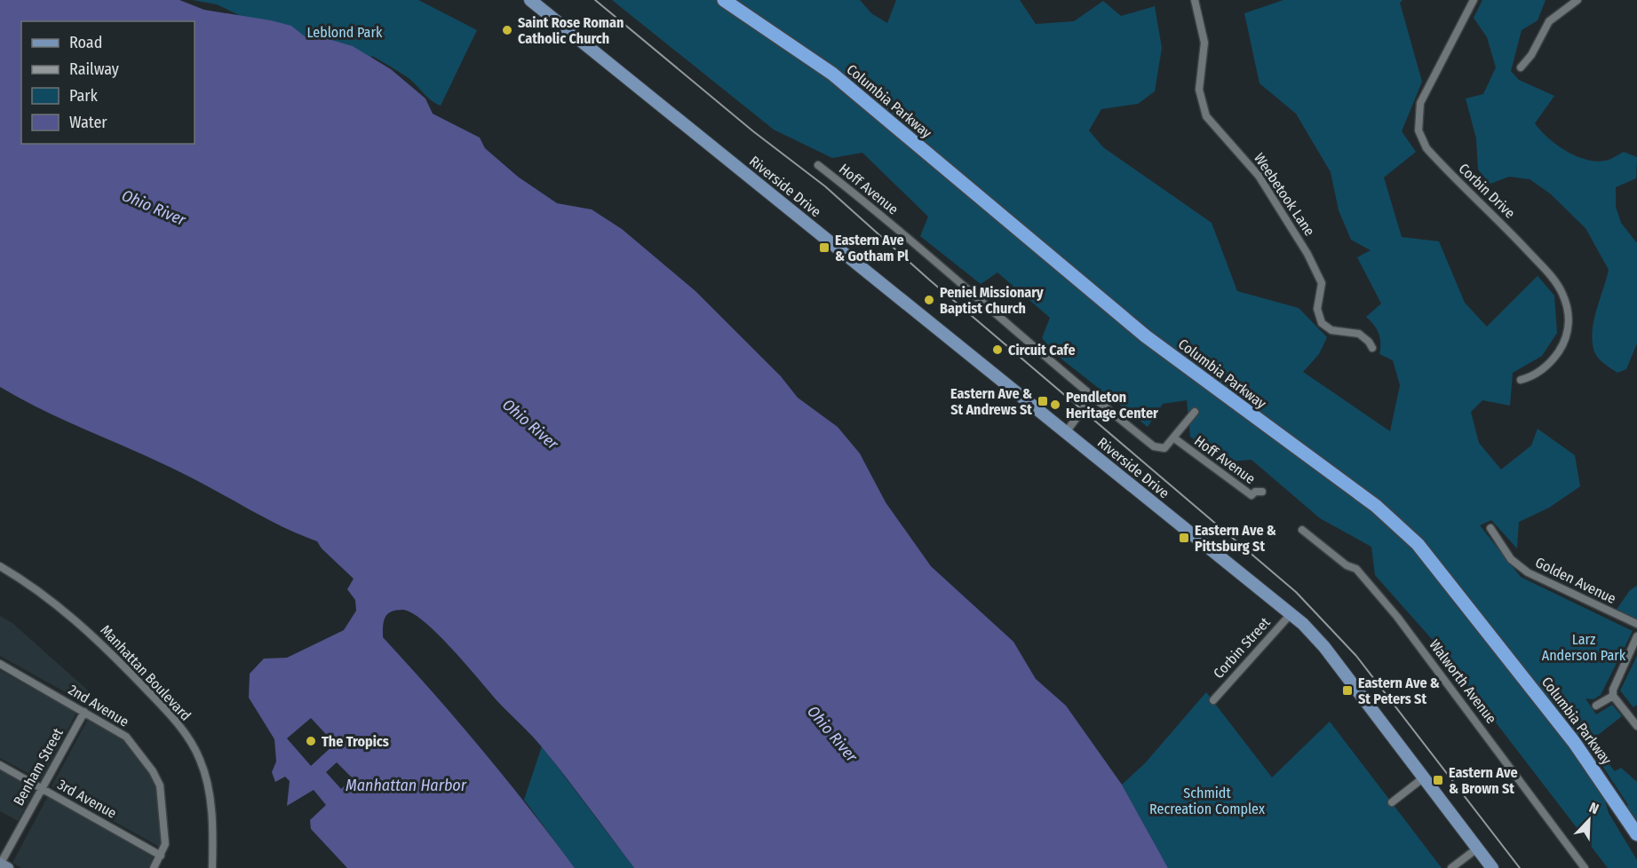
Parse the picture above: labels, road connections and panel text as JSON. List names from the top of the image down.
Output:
{
  "streets": {
    "highway": ["Columbia Parkway"],
    "main road": ["Riverside Drive"],
    "street": [
      "Hoff Avenue",
      "Corbin Drive",
      "Weebetook Lane",
      "Golden Avenue",
      "Corbin Street",
      "Manhattan Boulevard",
      "Walworth Avenue",
      "2nd Avenue",
      "Benham Street",
      "3rd Avenue"
    ]
  },
  "crossings": [
    ["Riverside Drive", "Corbin Street"],
    ["2nd Avenue", "Benham Street"],
    ["2nd Avenue", "3rd Avenue"],
    ["Benham Street", "3rd Avenue"]
  ],
  "water": ["Ohio River", "Manhattan Harbor"],
  "parks": ["Leblond Park", "Larz Anderson Park", "Schmidt Recreation Complex"],
  "places": {
    "other": [
      "Saint Rose Roman Catholic Church",
      "Peniel Missionary Baptist Church",
      "Circuit Cafe",
      "Pendleton Heritage Center",
      "The Tropics"
    ],
    "transit": [
      "Eastern Ave & Gotham Pl",
      "Eastern Ave & St Andrews St",
      "Eastern Ave & Pittsburg St",
      "Eastern Ave & St Peters St",
      "Eastern Ave & Brown St"
    ]
  },
  "legend": [
    "Road",
    "Railway",
    "Park",
    "Water"
  ],
  "north": "top right"
}
